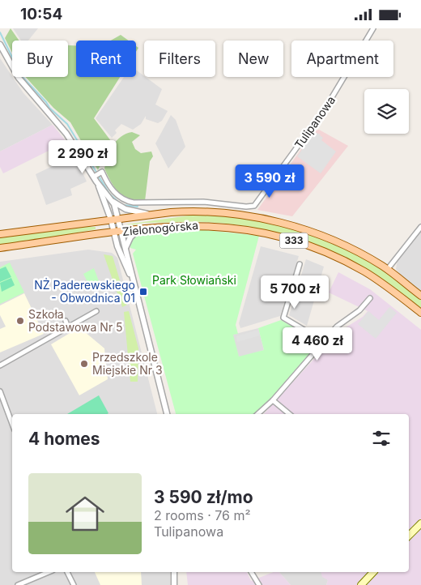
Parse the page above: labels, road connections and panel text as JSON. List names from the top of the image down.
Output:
{
  "streets": {
    "main road": ["Zielonogórska", "333"],
    "street": ["Tulipanowa"]
  },
  "parks": ["Park Słowiański"],
  "places": {
    "transit": ["NŻ Paderewskiego - Obwodnica 01"],
    "other": ["Szkoła Podstawowa Nr 5", "Przedszkole Miejskie Nr 3"]
  },
  "page": {
    "status": "10:54",
    "chip": [
      "Buy",
      "Rent",
      "Filters",
      "New",
      "Apartment"
    ],
    "price": [
      "2 290 zł",
      "3 590 zł",
      "5 700 zł",
      "4 460 zł"
    ],
    "heading": "4 homes",
    "list": [
      {
        "name": "3 590 zł/mo",
        "note": "2 rooms · 76 m² · Tulipanowa"
      }
    ]
  }
}
